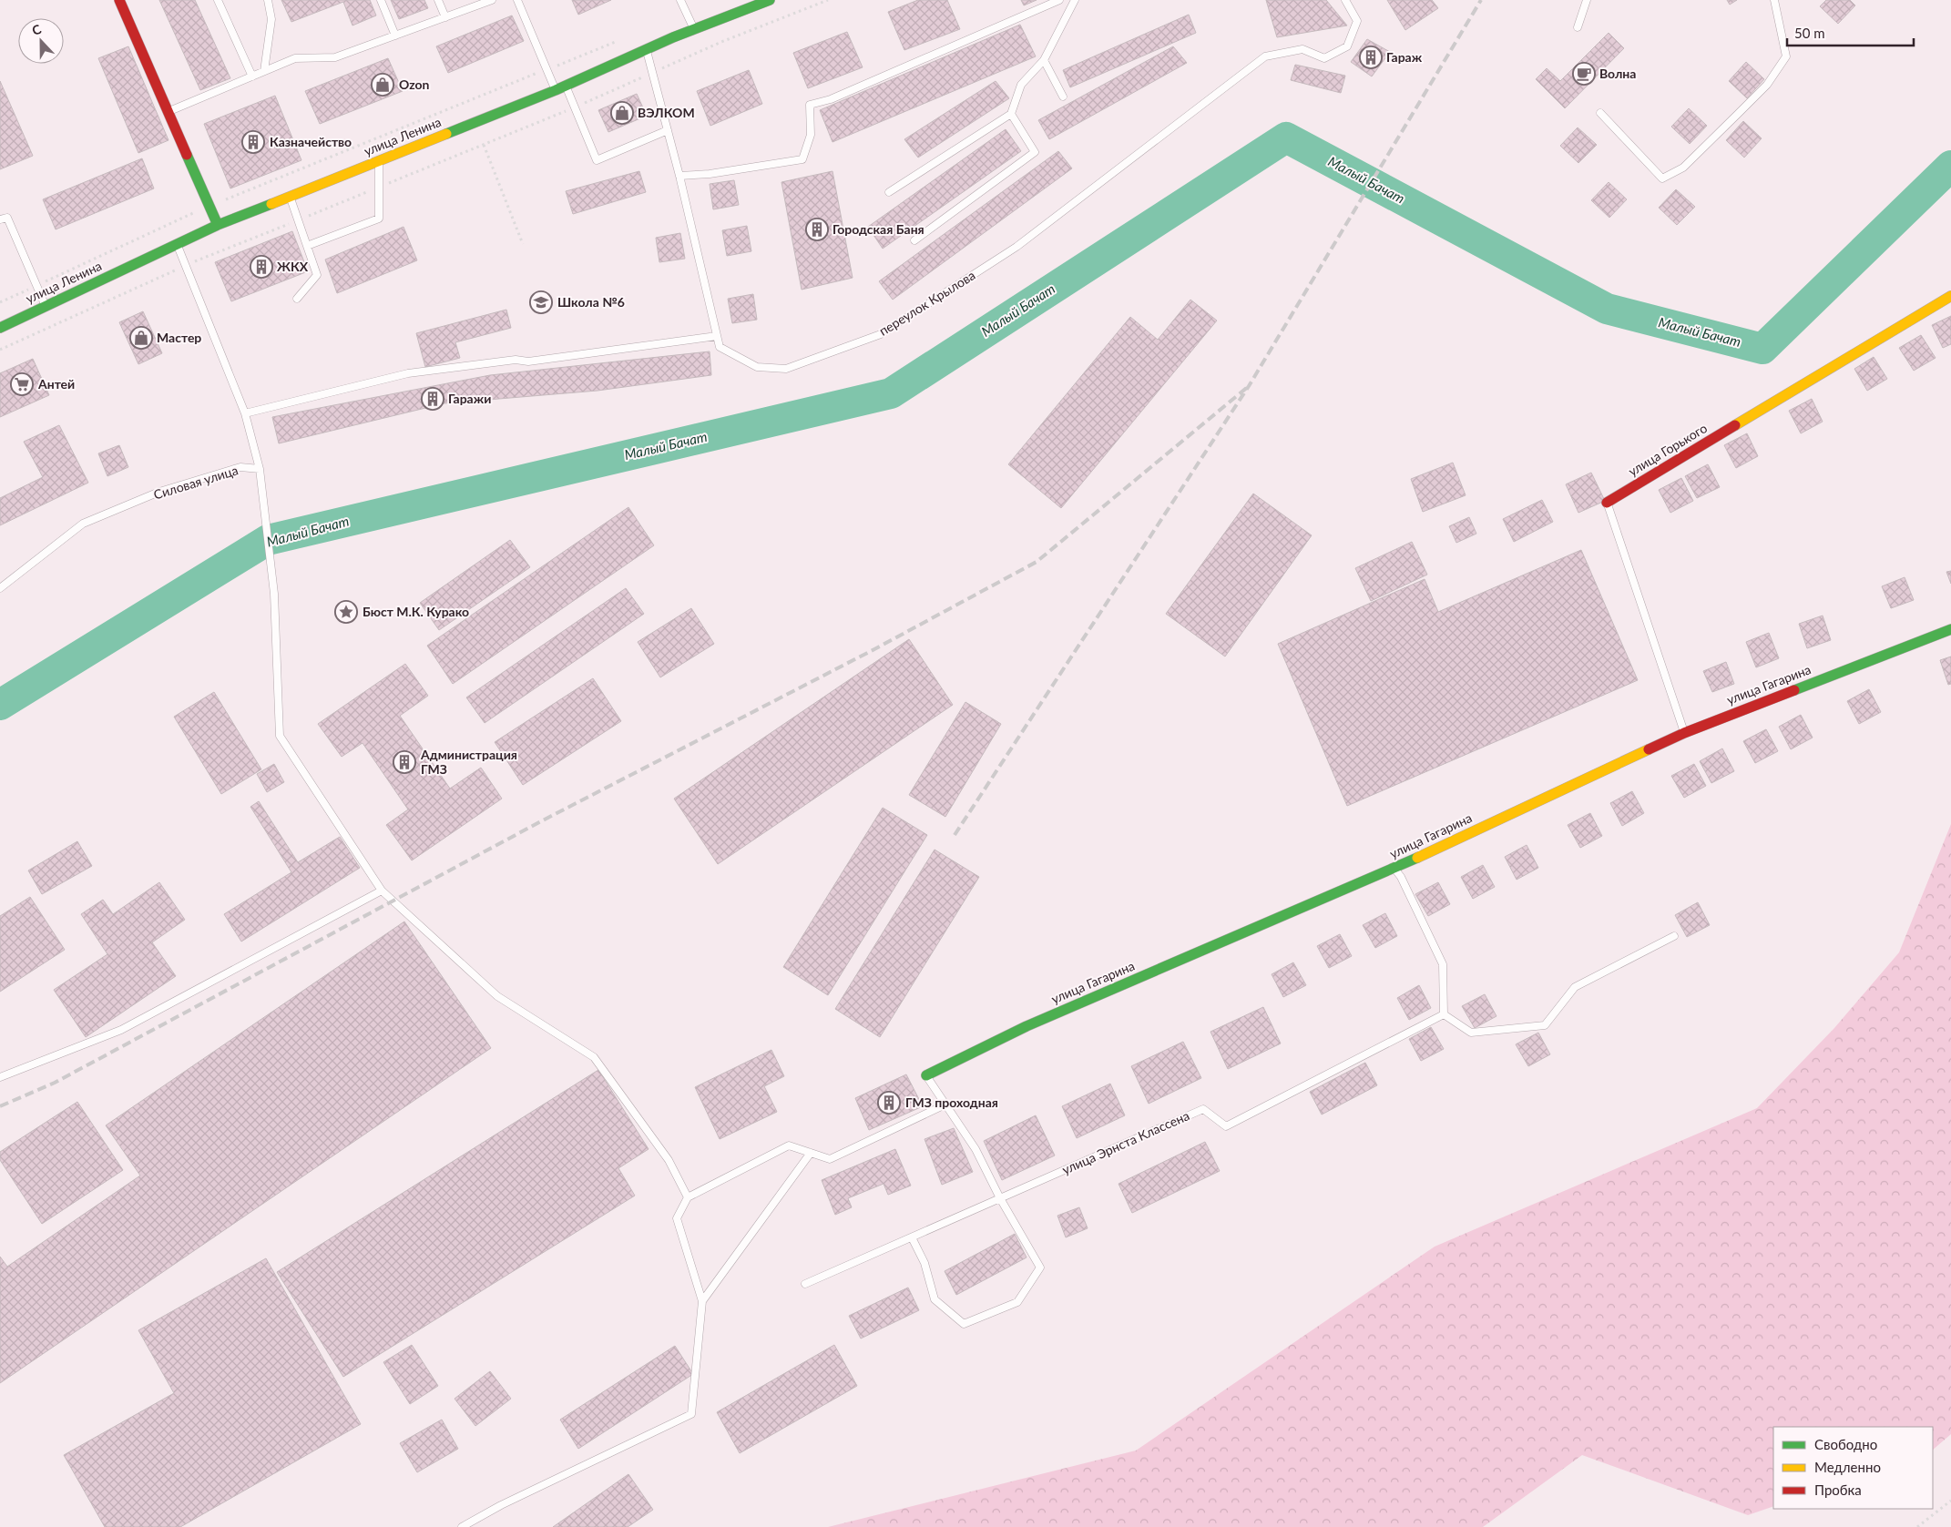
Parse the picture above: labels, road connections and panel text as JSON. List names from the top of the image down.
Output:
{
  "streets": {
    "street": ["улица Ленина", "улица Горького", "улица Гагарина"],
    "lane": ["переулок Крылова", "Силовая улица", "улица Эрнста Классена"]
  },
  "crossings": [
    ["улица Ленина", "переулок Крылова"],
    ["улица Горького", "улица Гагарина"]
  ],
  "water": ["Малый Бачат"],
  "places": {
    "building": [
      "Гараж",
      "Казначейство",
      "Городская Баня",
      "ЖКХ",
      "Гаражи",
      "Администрация ГМЗ",
      "ГМЗ проходная"
    ],
    "cafe": ["Волна"],
    "shop": ["Ozon", "ВЭЛКОМ", "Мастер"],
    "school or university": ["Школа №6"],
    "supermarket": ["Антей"],
    "place": ["Бюст М.К. Курако"]
  },
  "legend": ["Свободно", "Медленно", "Пробка"],
  "scale_bar": "50 m",
  "north": "top"
}
